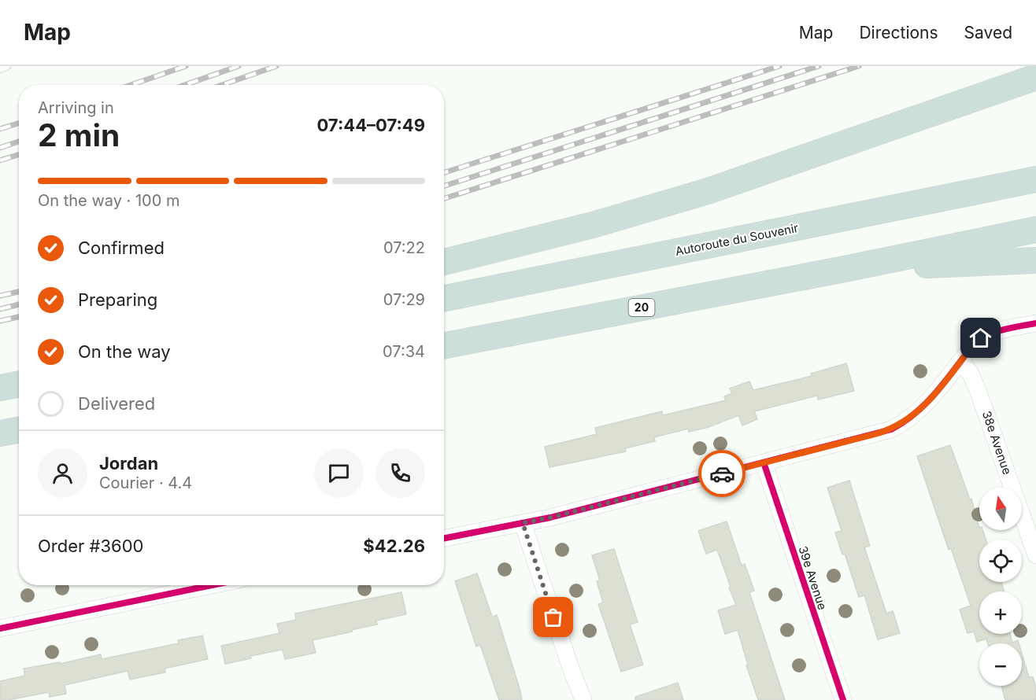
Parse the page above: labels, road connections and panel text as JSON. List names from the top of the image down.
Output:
{
  "streets": {
    "highway": ["Autoroute du Souvenir", "20"],
    "street": ["38e Avenue", "39e Avenue"]
  },
  "north": "top",
  "page": {
    "header": "Map",
    "nav": ["Map", "Directions", "Saved"],
    "heading": ["2 min", "Arriving in", "07:44–07:49"],
    "panel": [
      "Jordan",
      "Courier · 4.4",
      "Order #3600",
      "$42.26"
    ],
    "bar": "On the way · 100 m",
    "list": [
      ["Confirmed", "07:22"],
      ["Preparing", "07:29"],
      ["On the way", "07:34"],
      "Delivered"
    ],
    "map_buttons": ["+", "−"]
  }
}
